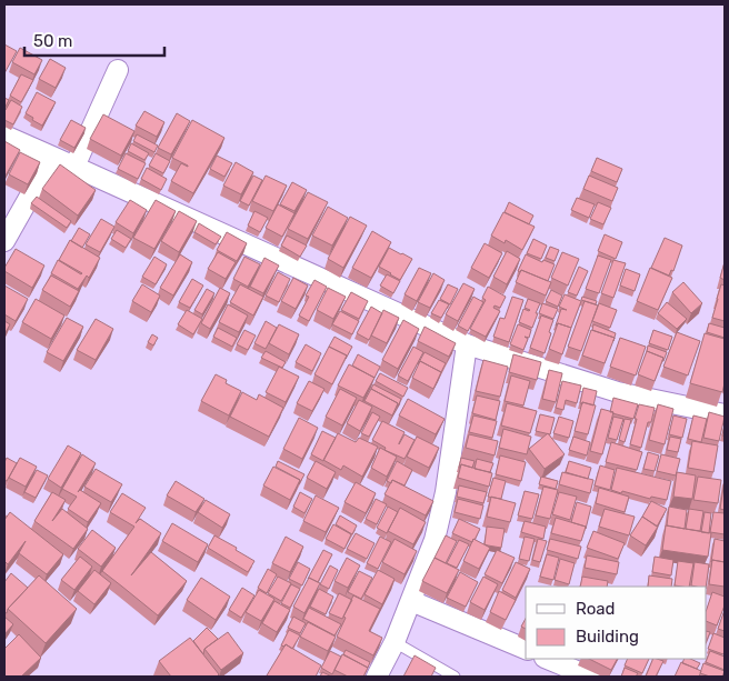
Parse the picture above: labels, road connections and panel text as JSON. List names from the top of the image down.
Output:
{
  "legend": ["Road", "Building"],
  "scale_bar": "50 m"
}
